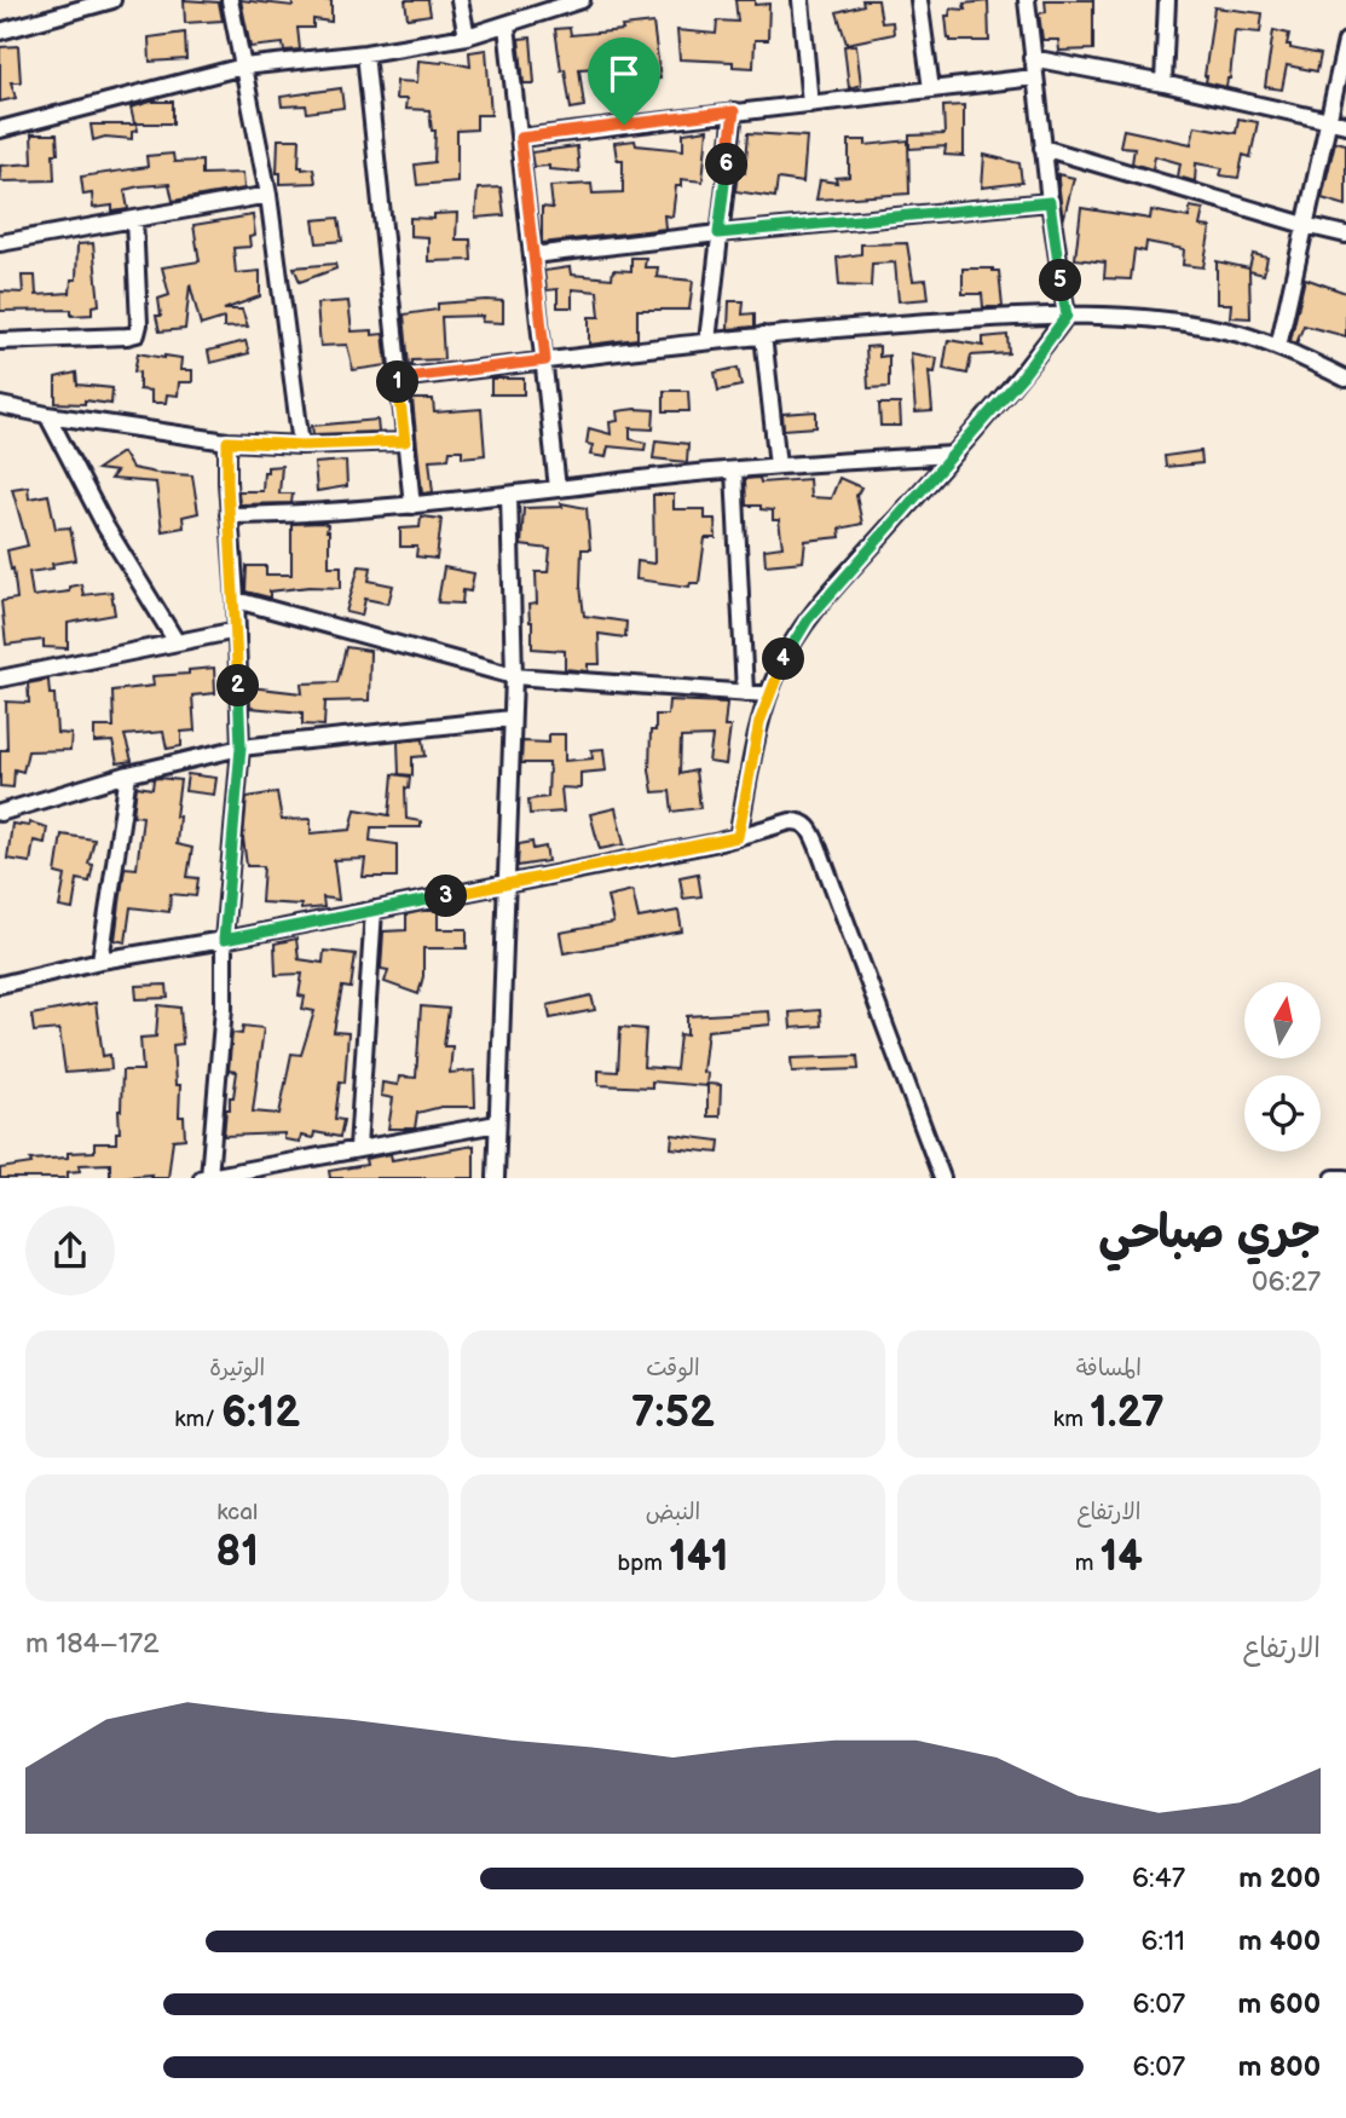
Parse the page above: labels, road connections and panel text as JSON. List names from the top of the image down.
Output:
{
  "north": "top",
  "page": {
    "pins": [
      "6",
      "5",
      "1",
      "4",
      "2",
      "3"
    ],
    "heading": ["جري صباحي", "06:27"],
    "stats": [
      ["المسافة", "1.27 km"],
      ["الوقت", "7:52"],
      ["الوتيرة", "6:12 /km"],
      ["الارتفاع", "14 m"],
      ["النبض", "141 bpm"],
      ["kcal", "81"]
    ],
    "chart": ["الارتفاع", "172–184 m"],
    "list": [
      {
        "name": "200 m",
        "note": "6:47"
      },
      {
        "name": "400 m",
        "note": "6:11"
      },
      {
        "name": "600 m",
        "note": "6:07"
      },
      {
        "name": "800 m",
        "note": "6:07"
      }
    ]
  }
}
